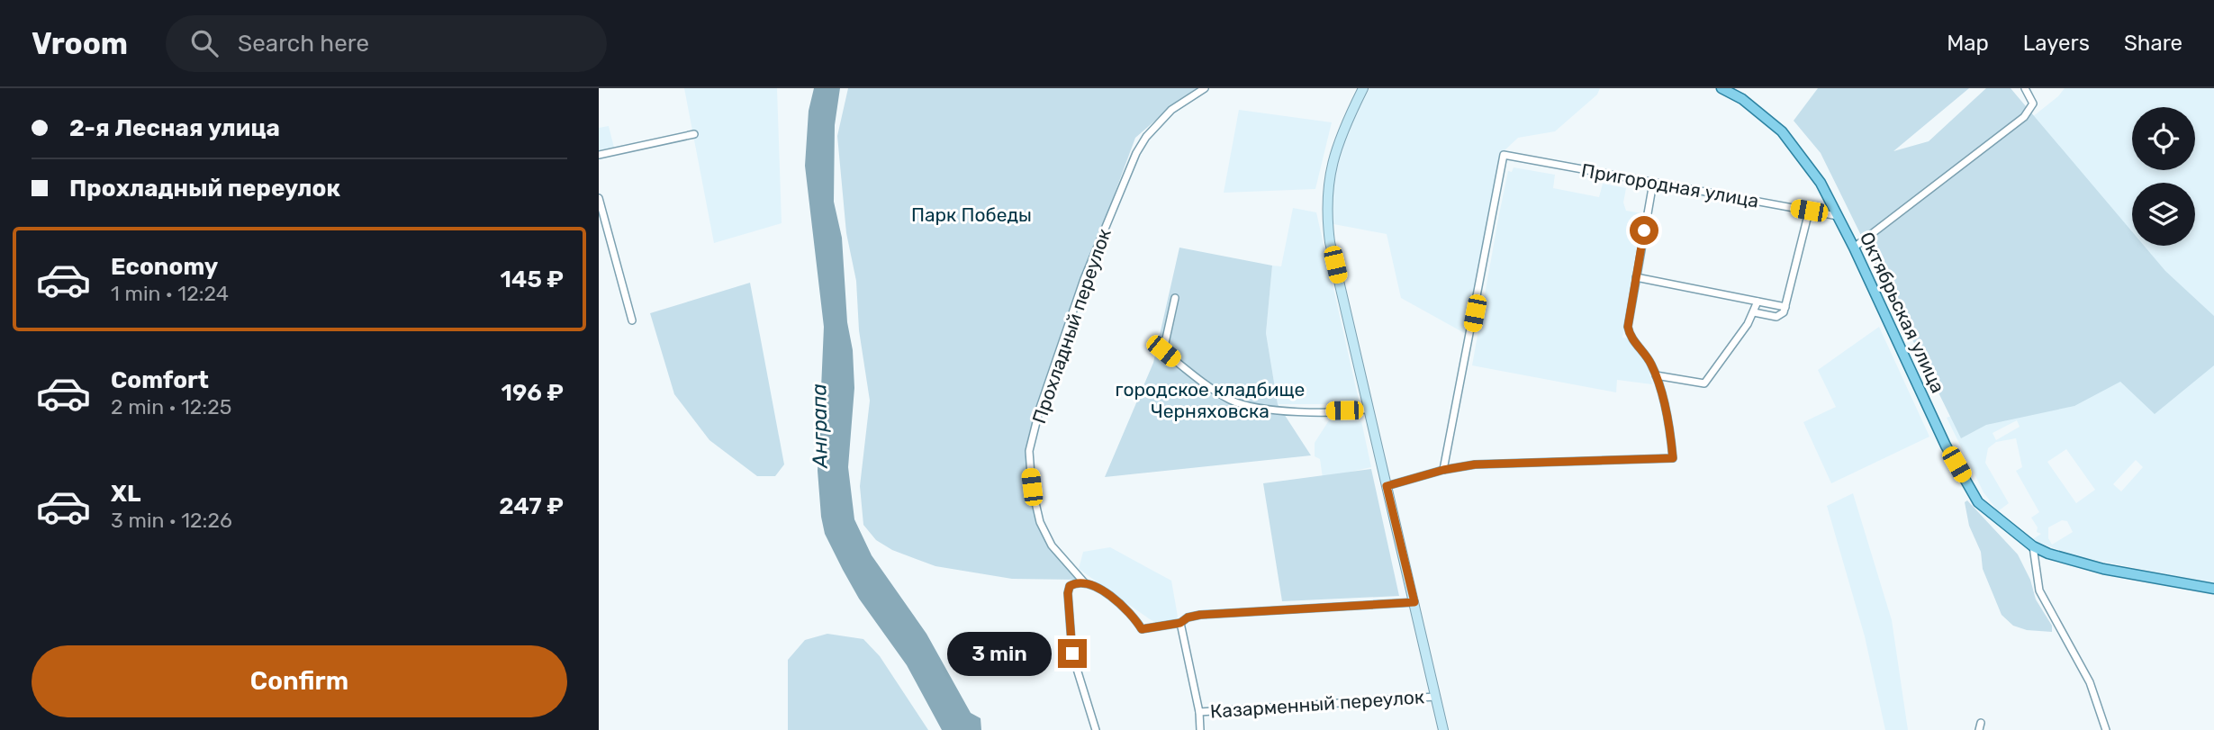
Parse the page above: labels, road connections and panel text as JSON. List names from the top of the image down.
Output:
{
  "streets": {
    "main road": ["Октябрьская улица"],
    "street": ["Пригородная улица", "Прохладный переулок", "Казарменный переулок"]
  },
  "crossings": [
    ["Пригородная улица", "Октябрьская улица"]
  ],
  "water": ["Анграпа"],
  "parks": ["Парк Победы", "городское кладбище Черняховска"],
  "page": {
    "header": "Vroom",
    "search": "Search here",
    "nav": ["Map", "Layers", "Share"],
    "banner": ["2-я Лесная улица", "Прохладный переулок"],
    "list": [
      {
        "name": "Economy",
        "note": "1 min · 12:24",
        "value": "145 ₽"
      },
      {
        "name": "Comfort",
        "note": "2 min · 12:25",
        "value": "196 ₽"
      },
      {
        "name": "XL",
        "note": "3 min · 12:26",
        "value": "247 ₽"
      }
    ],
    "bubble": "3 min",
    "buttons": "Confirm"
  }
}
